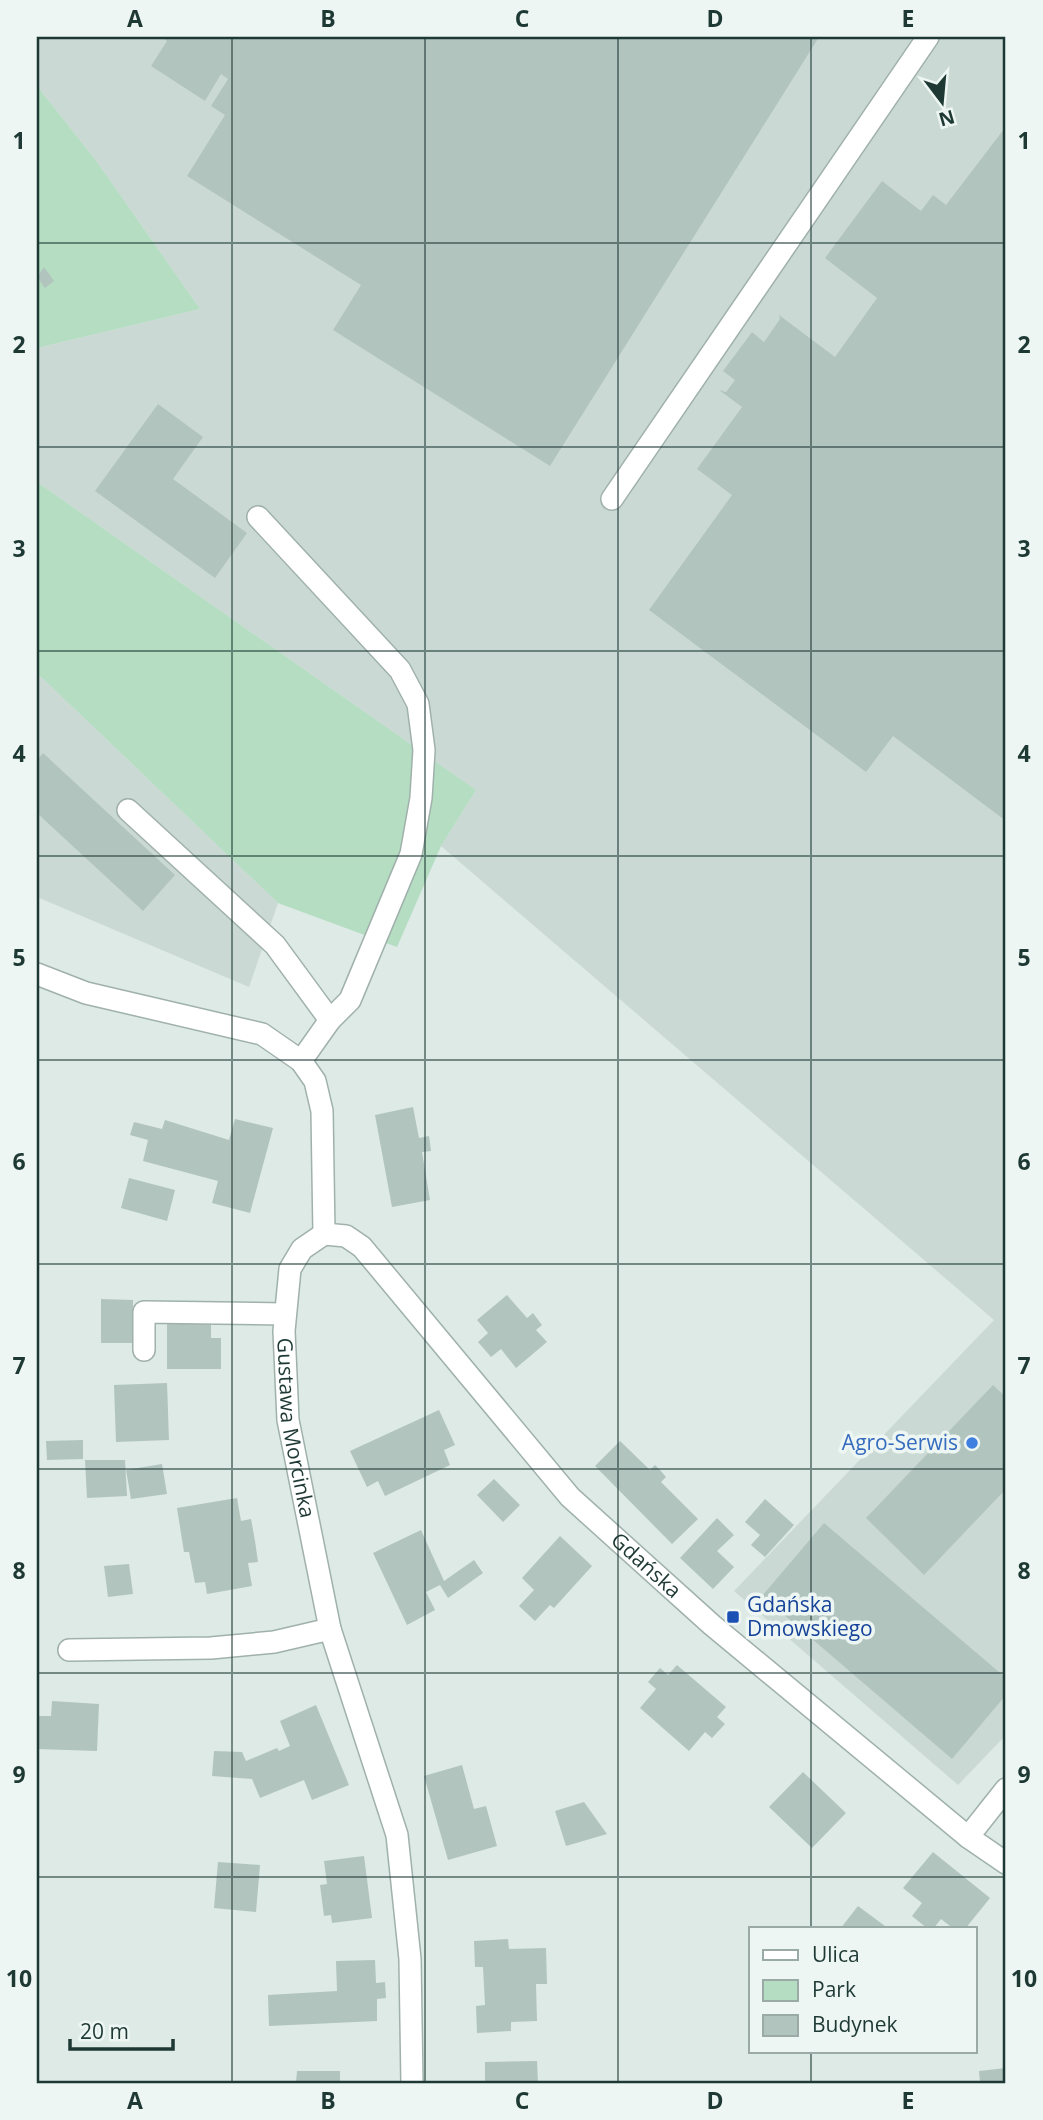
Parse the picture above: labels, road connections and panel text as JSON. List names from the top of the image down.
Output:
{
  "streets": {
    "street": ["Gustawa Morcinka", "Gdańska"]
  },
  "crossings": [
    ["Gustawa Morcinka", "Gdańska"]
  ],
  "places": {
    "other": ["Agro-Serwis"],
    "transit": ["Gdańska Dmowskiego"]
  },
  "legend": ["Ulica", "Park", "Budynek"],
  "scale_bar": "20 m",
  "north": "bottom",
  "grid": {
    "columns": [
      "A",
      "B",
      "C",
      "D",
      "E"
    ],
    "rows": [
      "1",
      "2",
      "3",
      "4",
      "5",
      "6",
      "7",
      "8",
      "9",
      "10"
    ]
  }
}
